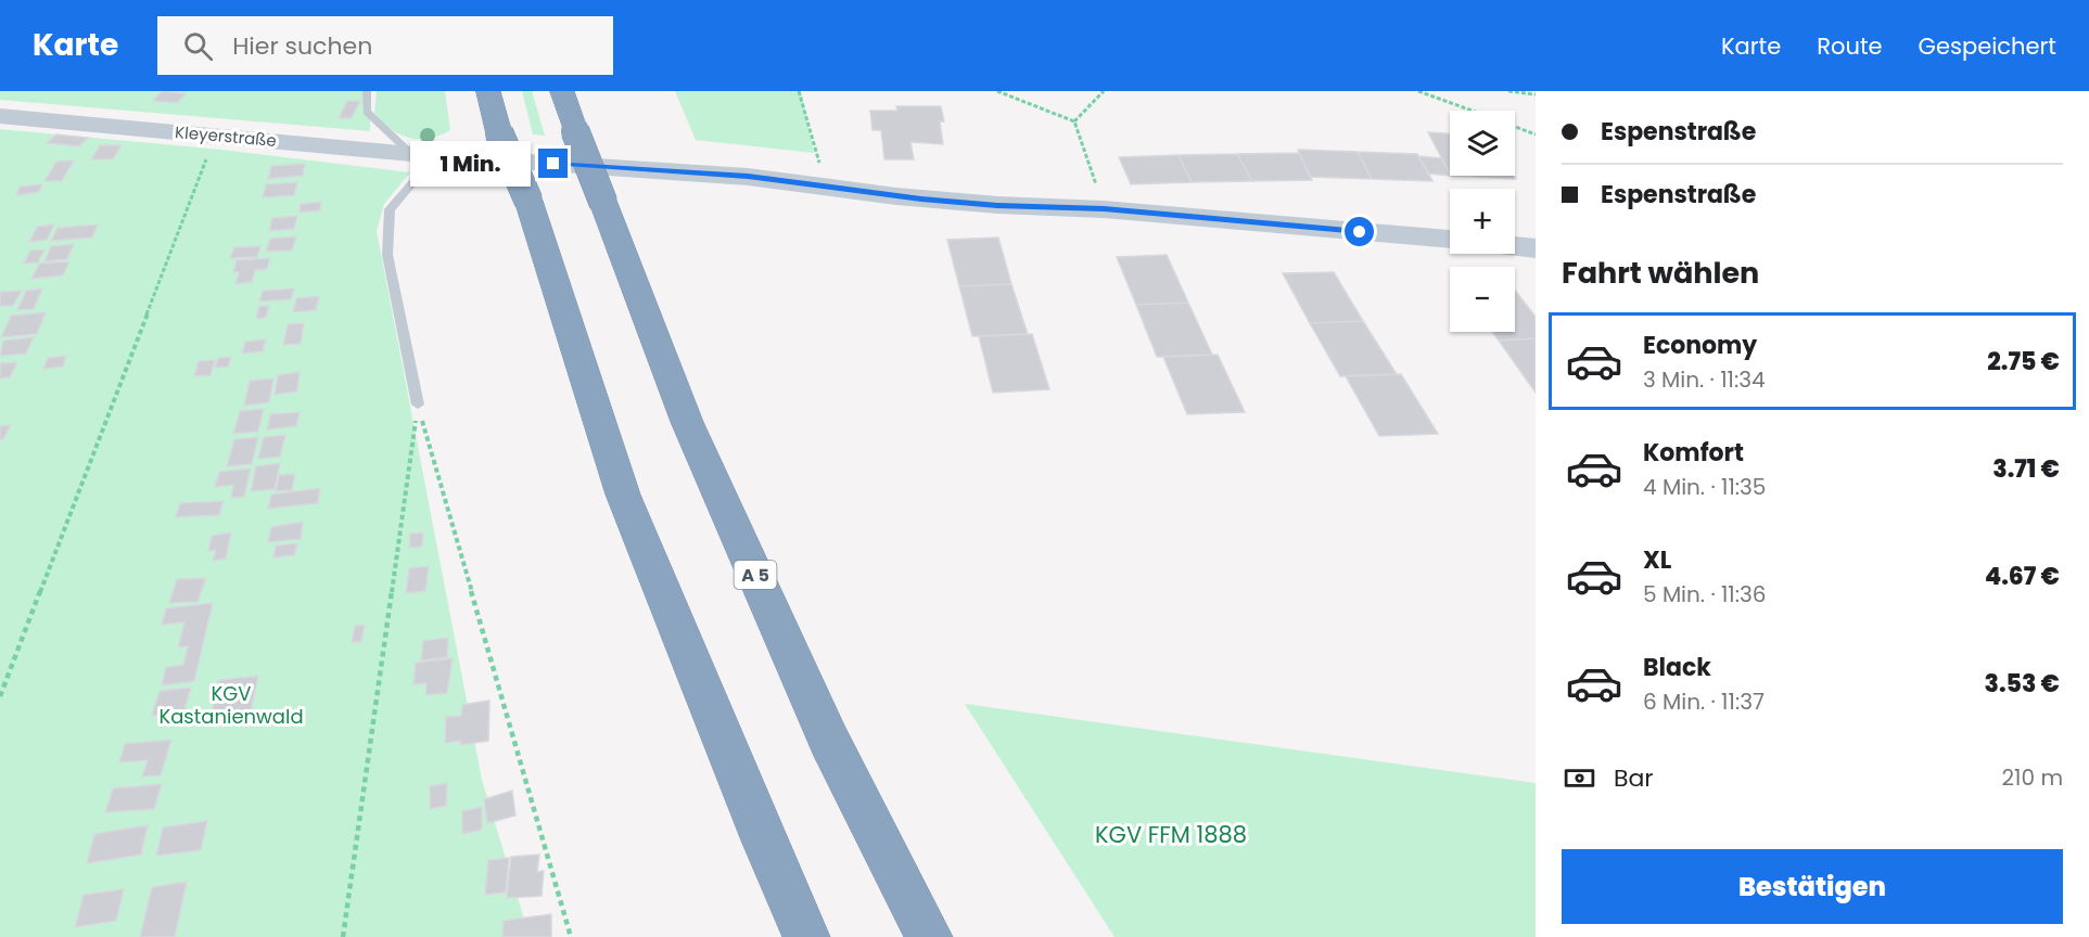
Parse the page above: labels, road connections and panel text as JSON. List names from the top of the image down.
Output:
{
  "streets": {
    "highway": ["A 5"],
    "street": ["Kleyerstraße"]
  },
  "parks": ["KGV Kastanienwald", "KGV FFM 1888"],
  "page": {
    "header": "Karte",
    "search": "Hier suchen",
    "nav": ["Karte", "Route", "Gespeichert"],
    "banner": ["Espenstraße", "Espenstraße"],
    "map_buttons": ["+", "−"],
    "bubble": "1 Min.",
    "heading": "Fahrt wählen",
    "list": [
      {
        "name": "Economy",
        "note": "3 Min. · 11:34",
        "value": "2.75 €"
      },
      {
        "name": "Komfort",
        "note": "4 Min. · 11:35",
        "value": "3.71 €"
      },
      {
        "name": "XL",
        "note": "5 Min. · 11:36",
        "value": "4.67 €"
      },
      {
        "name": "Black",
        "note": "6 Min. · 11:37",
        "value": "3.53 €"
      }
    ],
    "pay": ["Bar", "210 m"],
    "buttons": "Bestätigen"
  }
}
